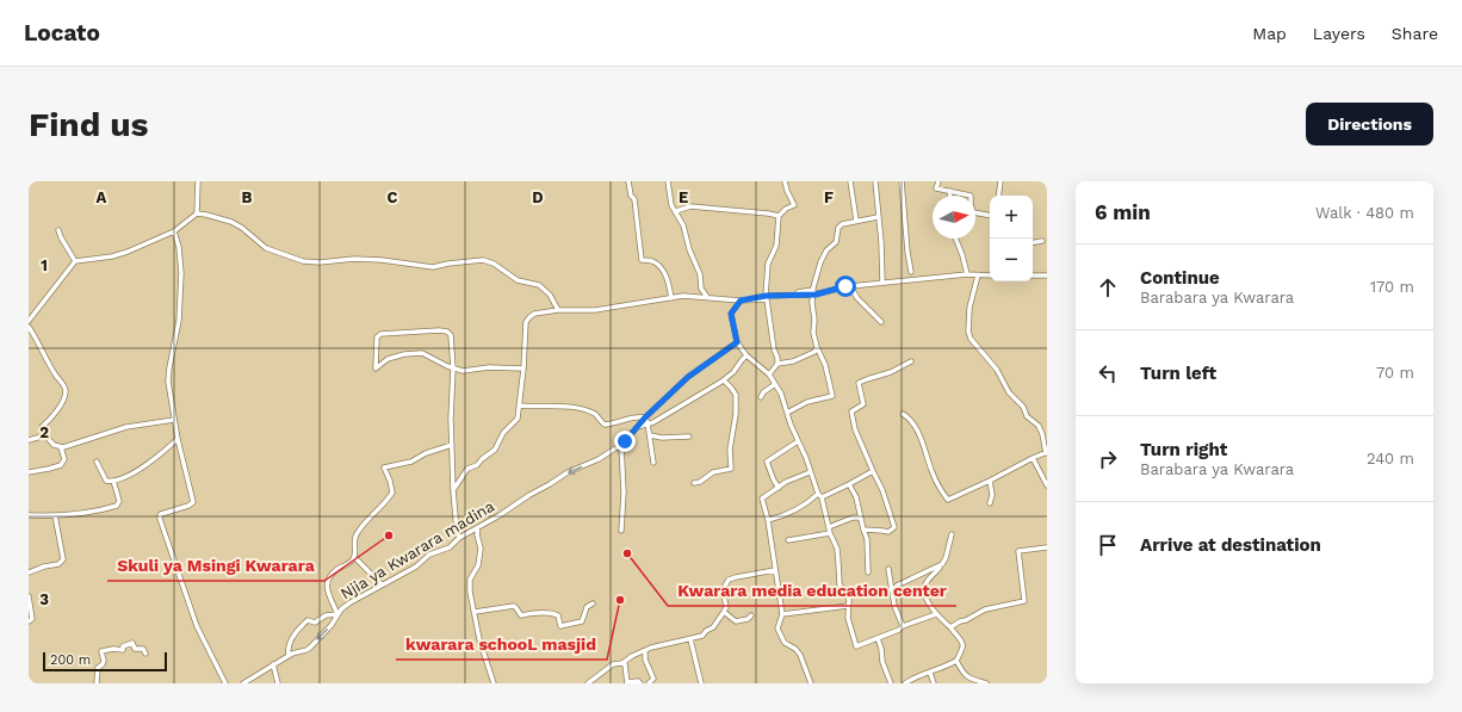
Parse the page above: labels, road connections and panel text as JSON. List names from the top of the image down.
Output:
{
  "streets": {
    "street": ["Njia ya Kwarara madina"]
  },
  "one_way": ["Njia ya Kwarara madina"],
  "places": ["Skuli ya Msingi Kwarara", "Kwarara media education center", "kwarara schooL masjid"],
  "scale_bar": "200 m",
  "north": "right",
  "page": {
    "header": "Locato",
    "nav": ["Map", "Layers", "Share"],
    "buttons": "Directions",
    "title": "Find us",
    "heading": ["6 min", "Walk · 480 m"],
    "map_buttons": ["+", "−"],
    "list": [
      ["Continue", "Barabara ya Kwarara", "170 m"],
      ["Turn left", "70 m"],
      ["Turn right", "Barabara ya Kwarara", "240 m"],
      "Arrive at destination"
    ],
    "scale": "200 m"
  },
  "grid": {
    "columns": [
      "A",
      "B",
      "C",
      "D",
      "E",
      "F"
    ],
    "rows": ["1", "2", "3"]
  }
}
